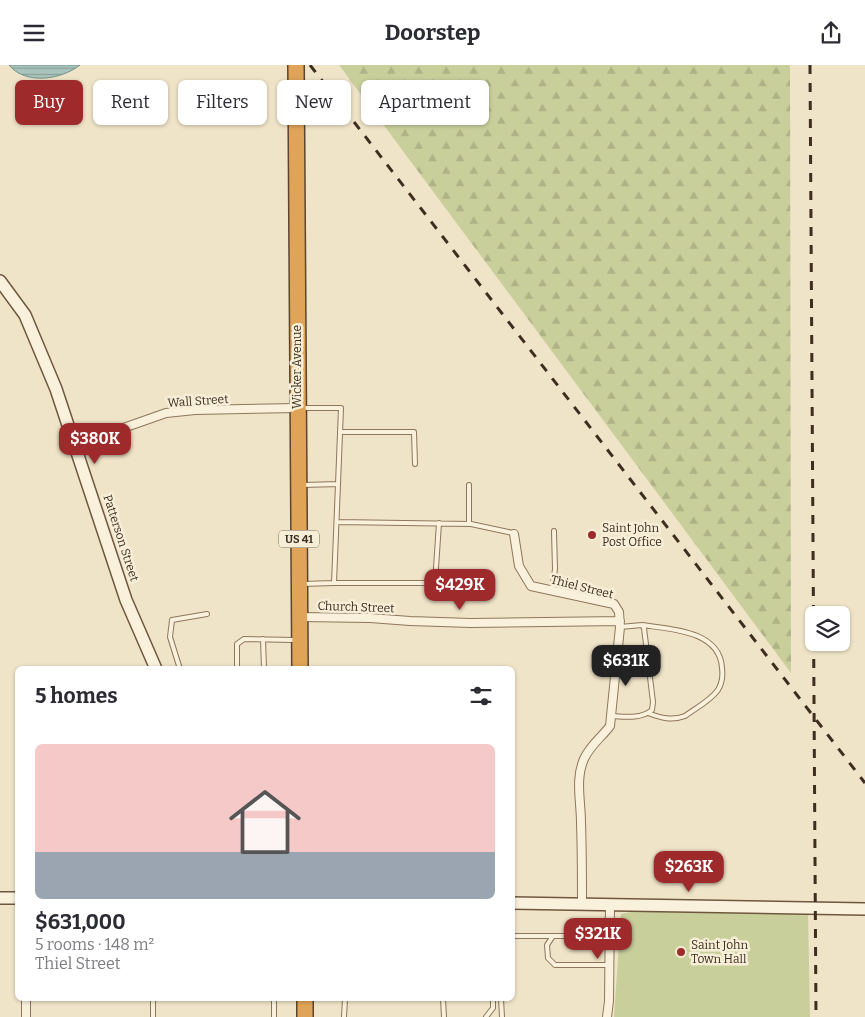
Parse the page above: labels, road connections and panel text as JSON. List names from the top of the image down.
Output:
{
  "streets": {
    "highway": ["Wicker Avenue", "US 41"],
    "street": [
      "Wall Street",
      "Patterson Street",
      "Thiel Street",
      "Church Street"
    ]
  },
  "crossings": [
    ["Wicker Avenue", "Wall Street"],
    ["Wicker Avenue", "Church Street"],
    ["Wall Street", "Patterson Street"],
    ["Thiel Street", "Church Street"]
  ],
  "places": ["Saint John Post Office", "Saint John Town Hall"],
  "page": {
    "header": "Doorstep",
    "chip": [
      "Buy",
      "Rent",
      "Filters",
      "New",
      "Apartment"
    ],
    "price": [
      "$380K",
      "$429K",
      "$631K",
      "$263K",
      "$321K"
    ],
    "heading": "5 homes",
    "list": [
      {
        "name": "$631,000",
        "note": "5 rooms · 148 m² · Thiel Street"
      }
    ]
  }
}
